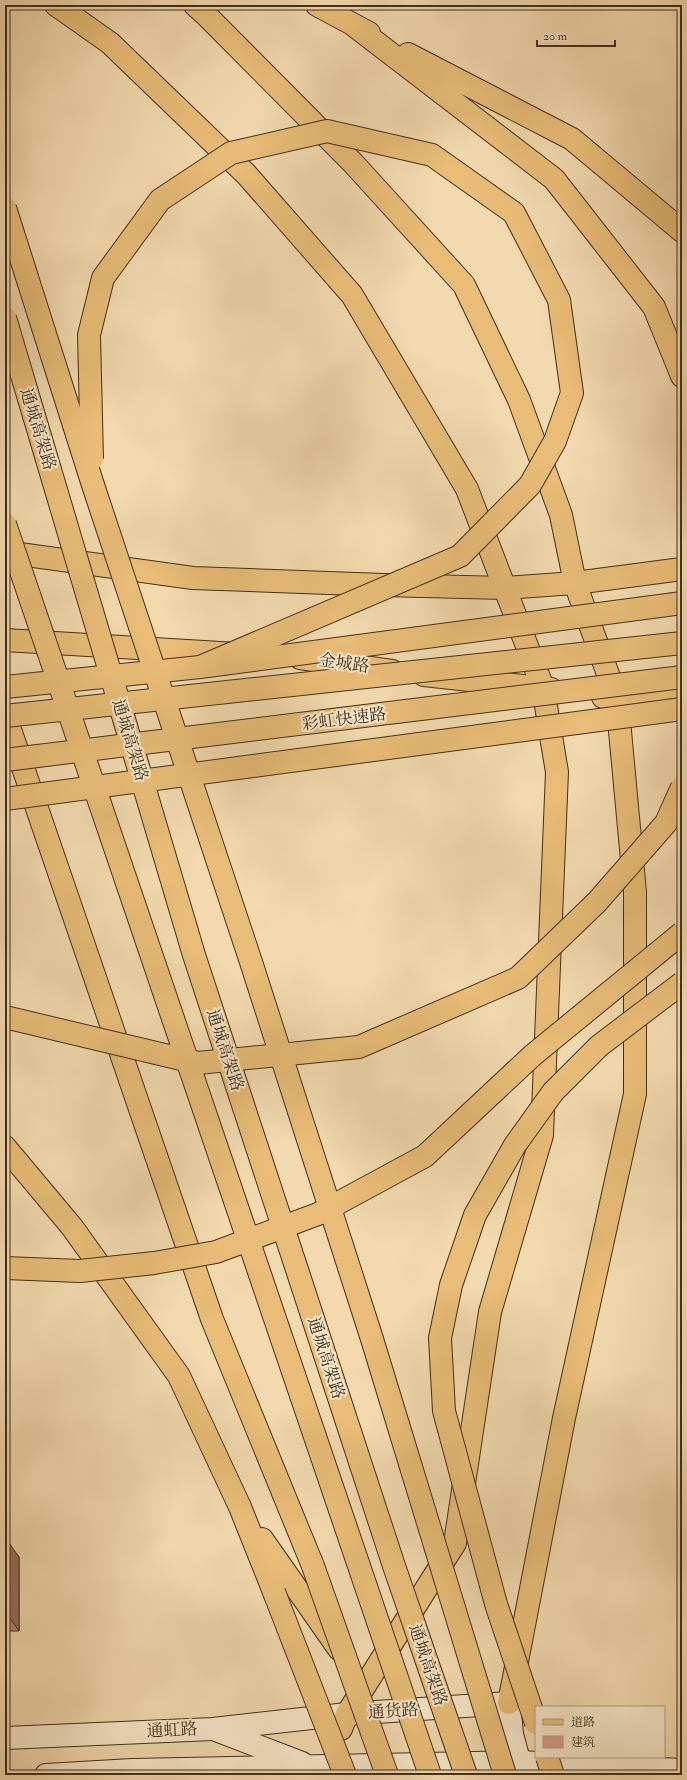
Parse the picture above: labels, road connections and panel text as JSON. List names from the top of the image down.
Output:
{
  "streets": {
    "main road": [
      "通城高架路",
      "金城路",
      "彩虹快速路",
      "通货路",
      "通虹路"
    ]
  },
  "crossings": [
    ["通货路", "通虹路"]
  ],
  "legend": ["道路", "建筑"],
  "scale_bar": "20 m"
}
